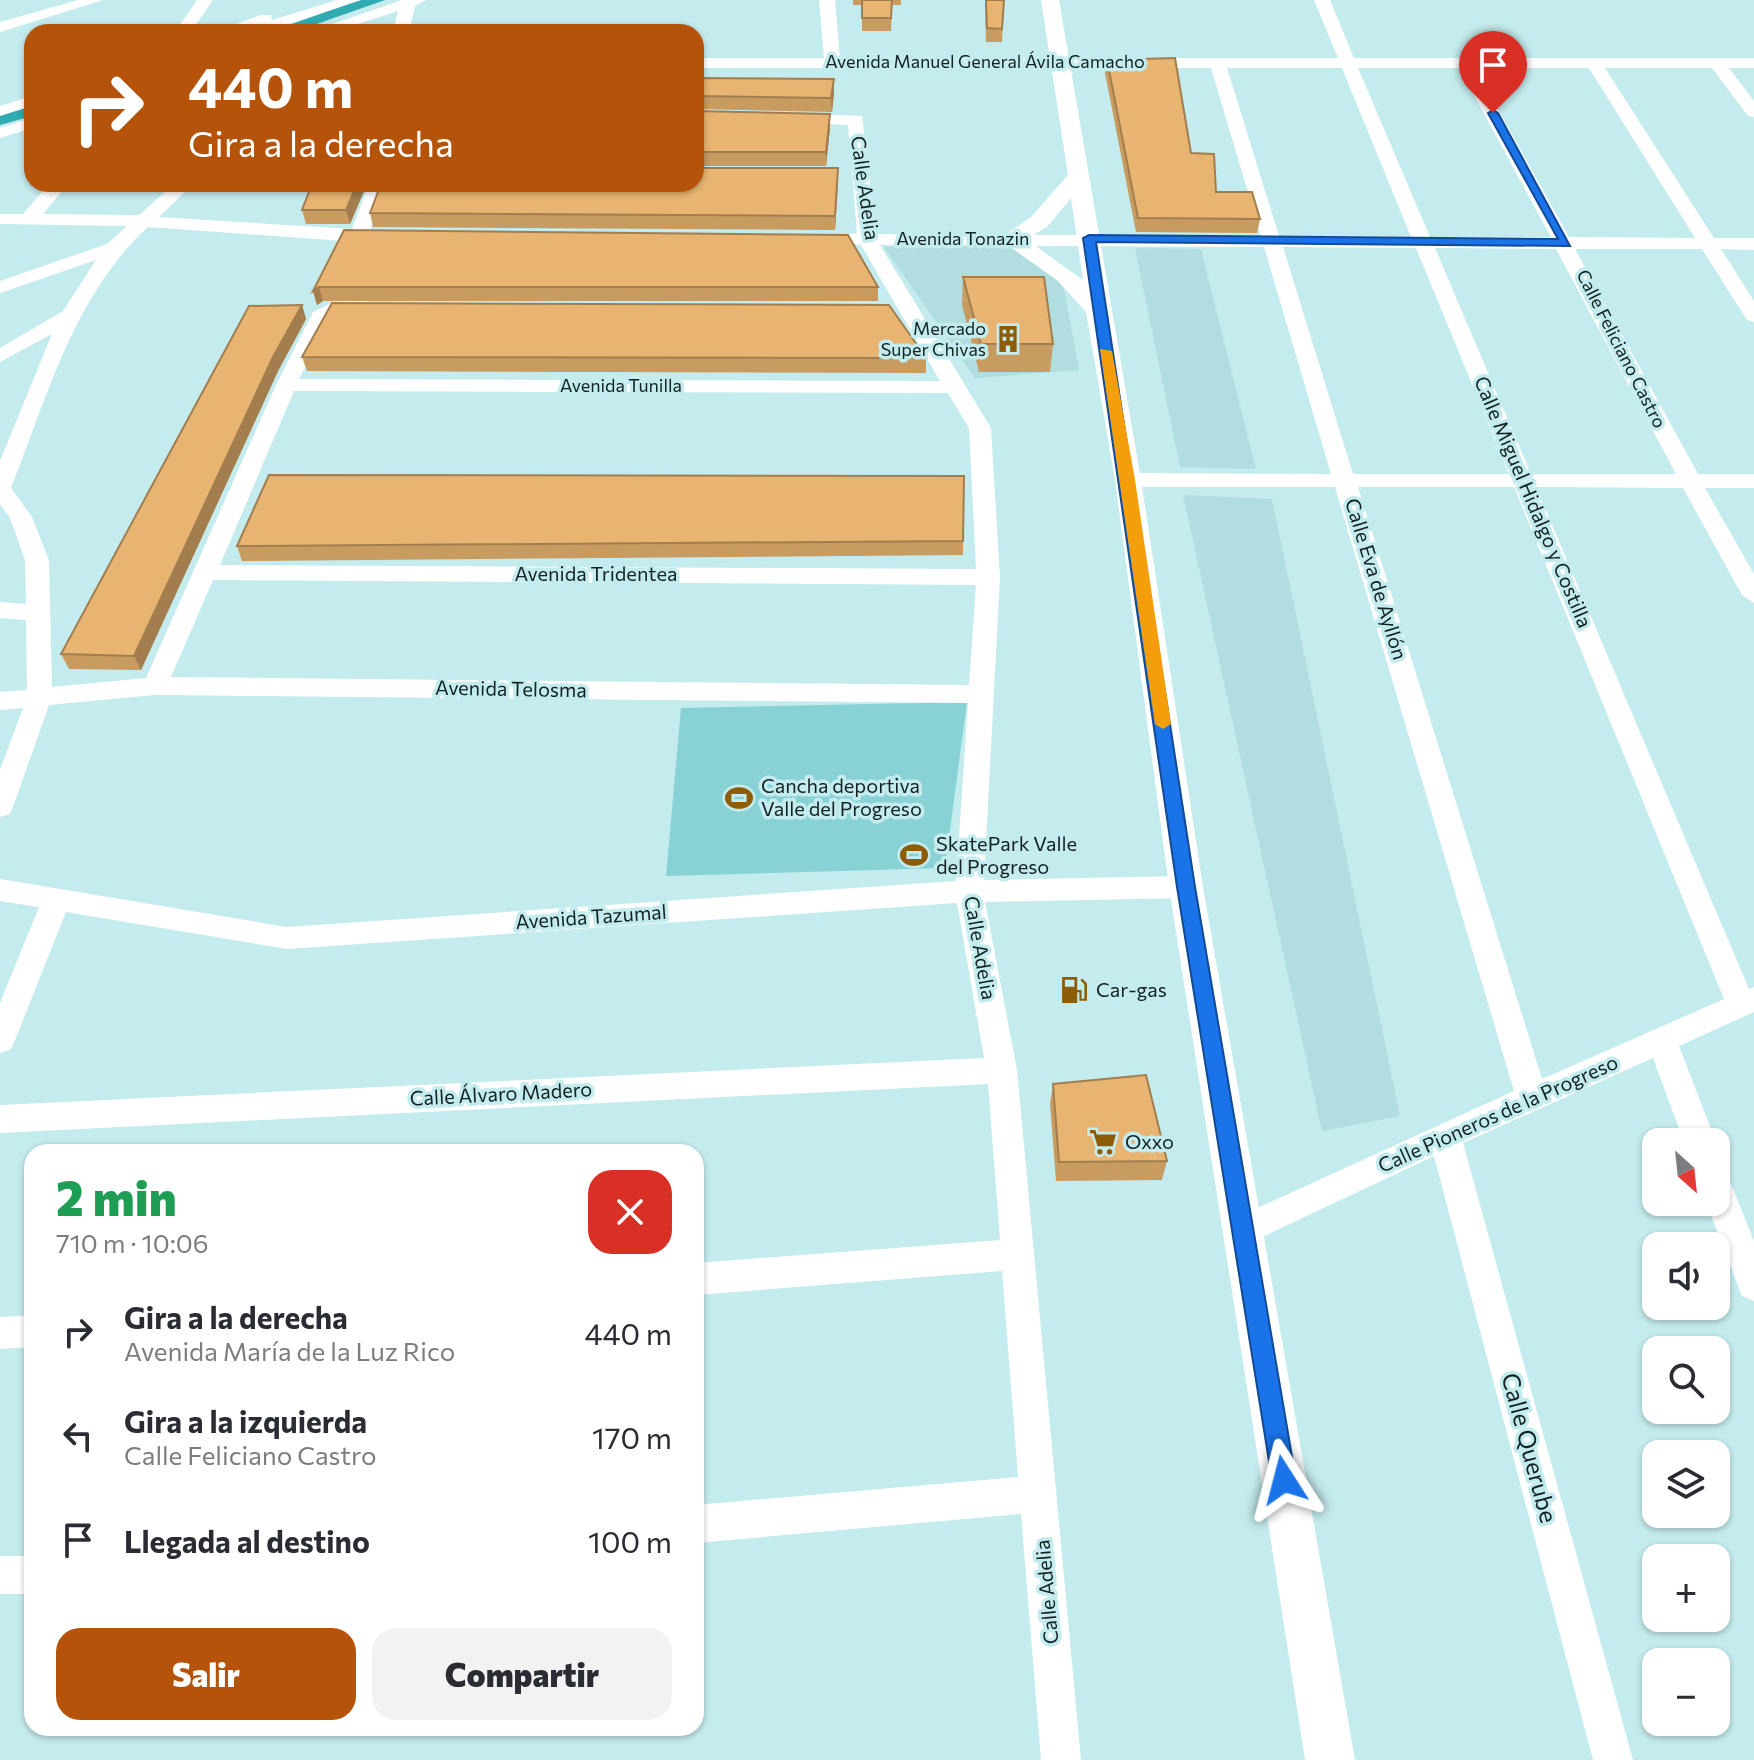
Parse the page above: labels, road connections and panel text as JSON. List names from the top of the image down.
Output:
{
  "streets": {
    "street": [
      "Avenida Manuel General Ávila Camacho",
      "Calle Adelia",
      "Avenida Tonazin",
      "Calle Feliciano Castro",
      "Avenida Tunilla",
      "Calle Miguel Hidalgo y Costilla",
      "Avenida Tridentea",
      "Calle Eva de Ayllón",
      "Avenida Telosma",
      "Avenida Tazumal",
      "Calle Álvaro Madero",
      "Calle Pioneros de la Progreso",
      "Calle Querube"
    ]
  },
  "crossings": [
    ["Avenida Manuel General Ávila Camacho", "Calle Feliciano Castro"],
    ["Avenida Manuel General Ávila Camacho", "Calle Miguel Hidalgo y Costilla"],
    ["Avenida Manuel General Ávila Camacho", "Calle Eva de Ayllón"],
    ["Calle Adelia", "Avenida Tonazin"],
    ["Calle Adelia", "Avenida Tunilla"],
    ["Calle Adelia", "Avenida Tridentea"],
    ["Calle Adelia", "Avenida Telosma"],
    ["Calle Adelia", "Avenida Tazumal"],
    ["Calle Adelia", "Calle Álvaro Madero"],
    ["Avenida Tonazin", "Calle Feliciano Castro"],
    ["Avenida Tonazin", "Calle Miguel Hidalgo y Costilla"],
    ["Avenida Tonazin", "Calle Eva de Ayllón"],
    ["Calle Miguel Hidalgo y Costilla", "Calle Pioneros de la Progreso"],
    ["Calle Eva de Ayllón", "Calle Pioneros de la Progreso"],
    ["Calle Pioneros de la Progreso", "Calle Querube"]
  ],
  "places": {
    "building": ["Mercado Super Chivas"],
    "sports": ["Cancha deportiva Valle del Progreso", "SkatePark Valle del Progreso"],
    "fuel station": ["Car-gas"],
    "supermarket": ["Oxxo"]
  },
  "north": "bottom right",
  "page": {
    "turn": ["440 m", "Gira a la derecha"],
    "map_buttons": ["+", "−"],
    "heading": ["2 min", "710 m · 10:06"],
    "list": [
      {
        "name": "Gira a la derecha",
        "note": "Avenida María de la Luz Rico",
        "value": "440 m"
      },
      {
        "name": "Gira a la izquierda",
        "note": "Calle Feliciano Castro",
        "value": "170 m"
      },
      {
        "name": "Llegada al destino",
        "value": "100 m"
      }
    ],
    "buttons": ["Salir", "Compartir"]
  }
}
